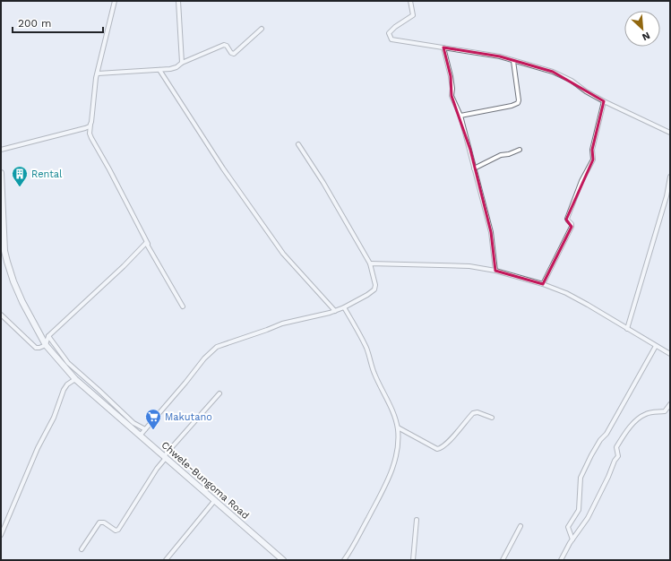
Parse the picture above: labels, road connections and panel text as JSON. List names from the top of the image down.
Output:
{
  "streets": {
    "main road": ["Chwele-Bungoma Road"]
  },
  "places": {
    "building": ["Rental"],
    "supermarket": ["Makutano"]
  },
  "scale_bar": "200 m",
  "north": "bottom right"
}
